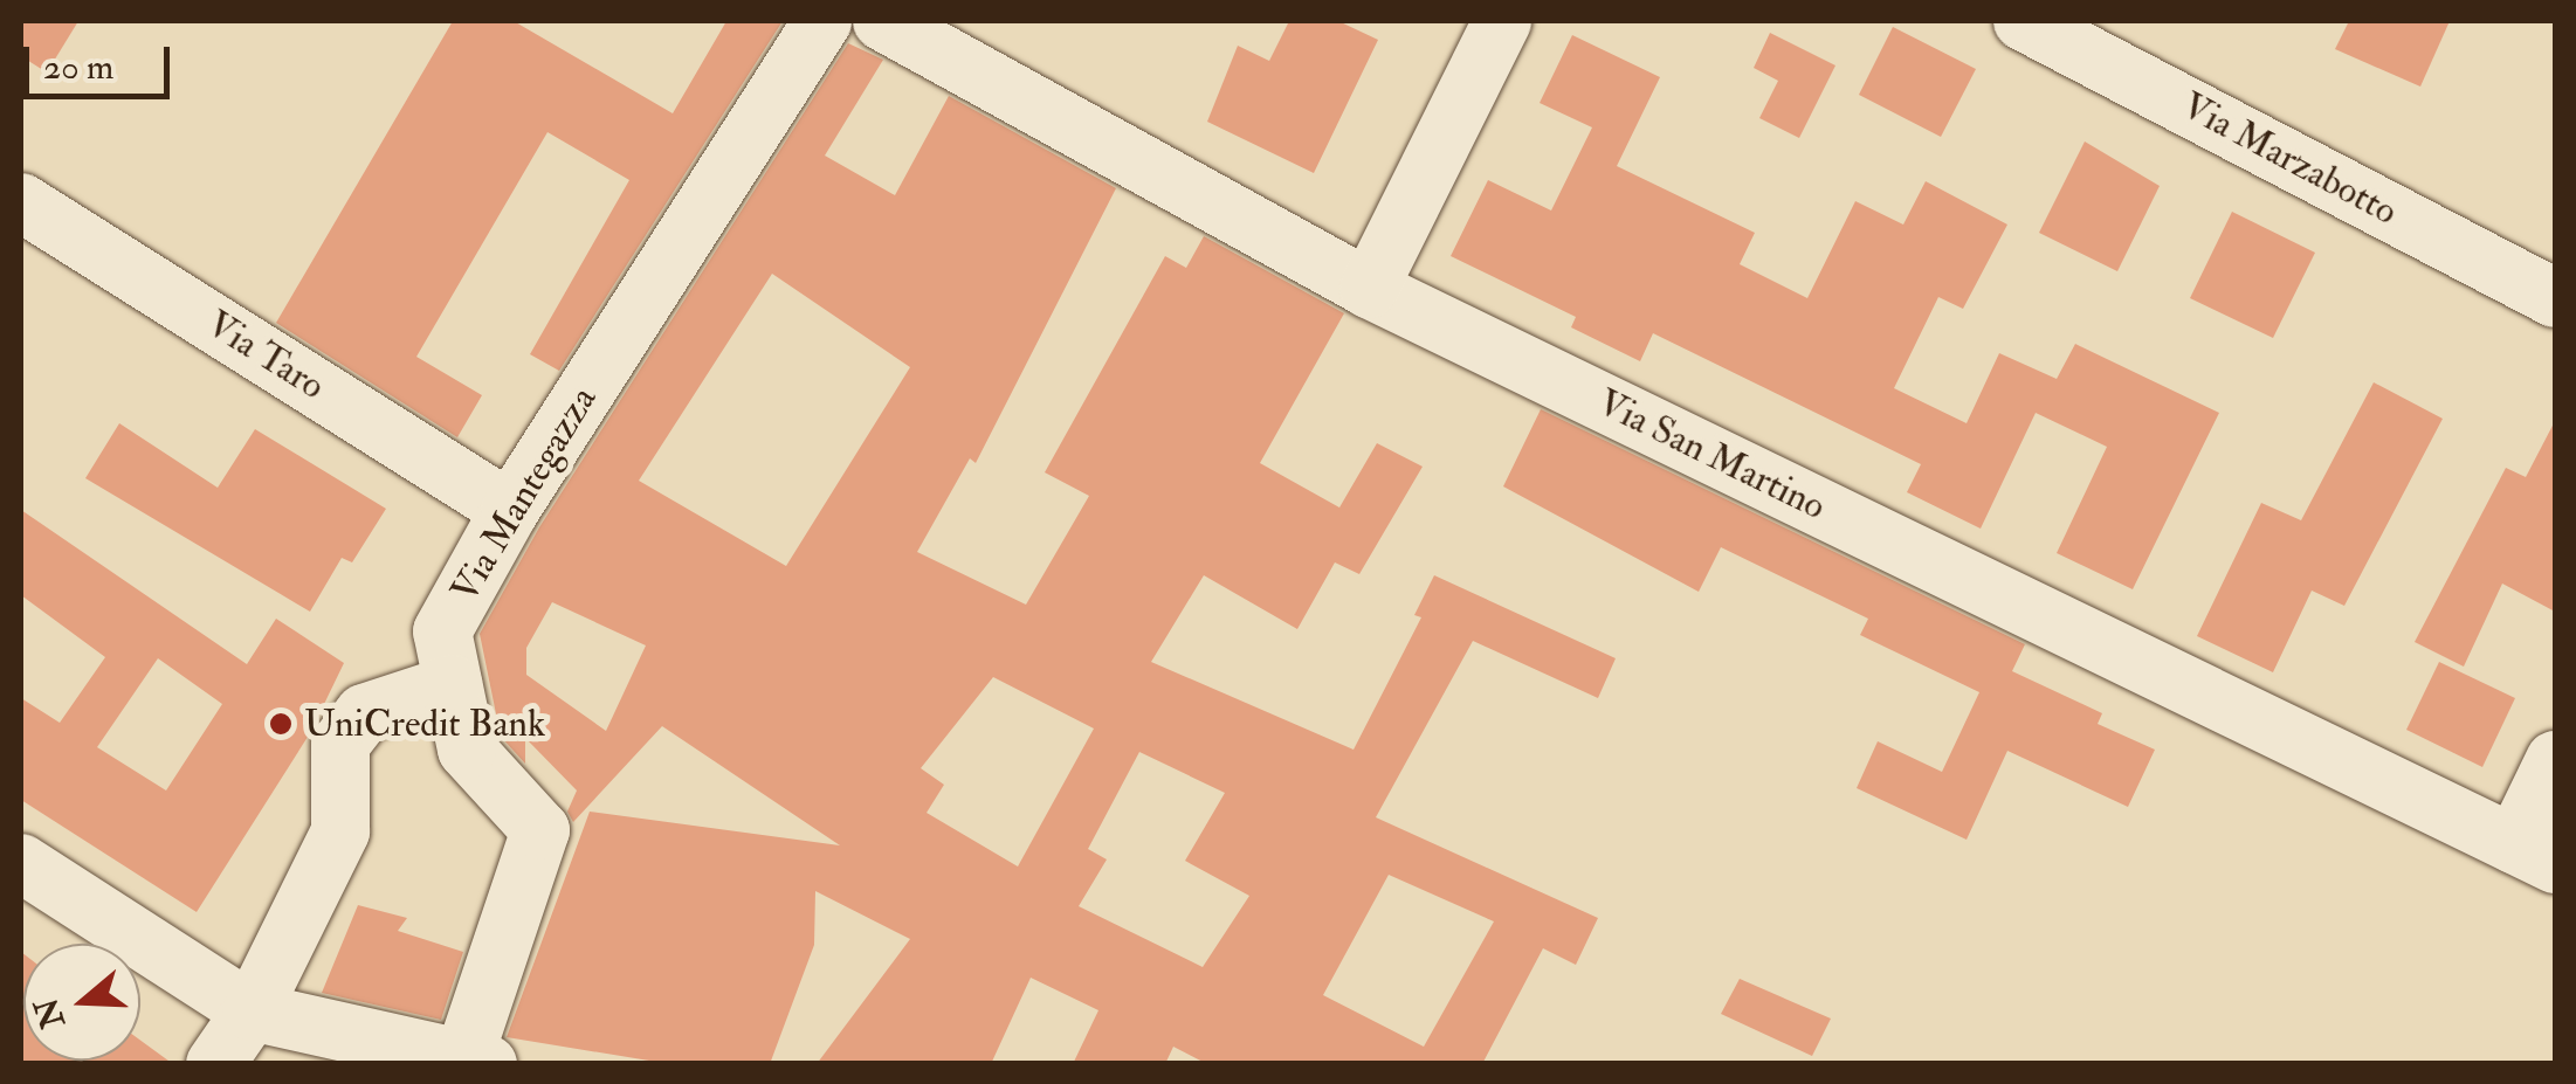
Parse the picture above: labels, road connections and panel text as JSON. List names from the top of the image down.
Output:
{
  "streets": {
    "street": [
      "Via Marzabotto",
      "Via Taro",
      "Via San Martino",
      "Via Mantegazza"
    ]
  },
  "crossings": [
    ["Via Taro", "Via Mantegazza"]
  ],
  "places": ["UniCredit Bank"],
  "scale_bar": "20 m",
  "north": "left"
}
